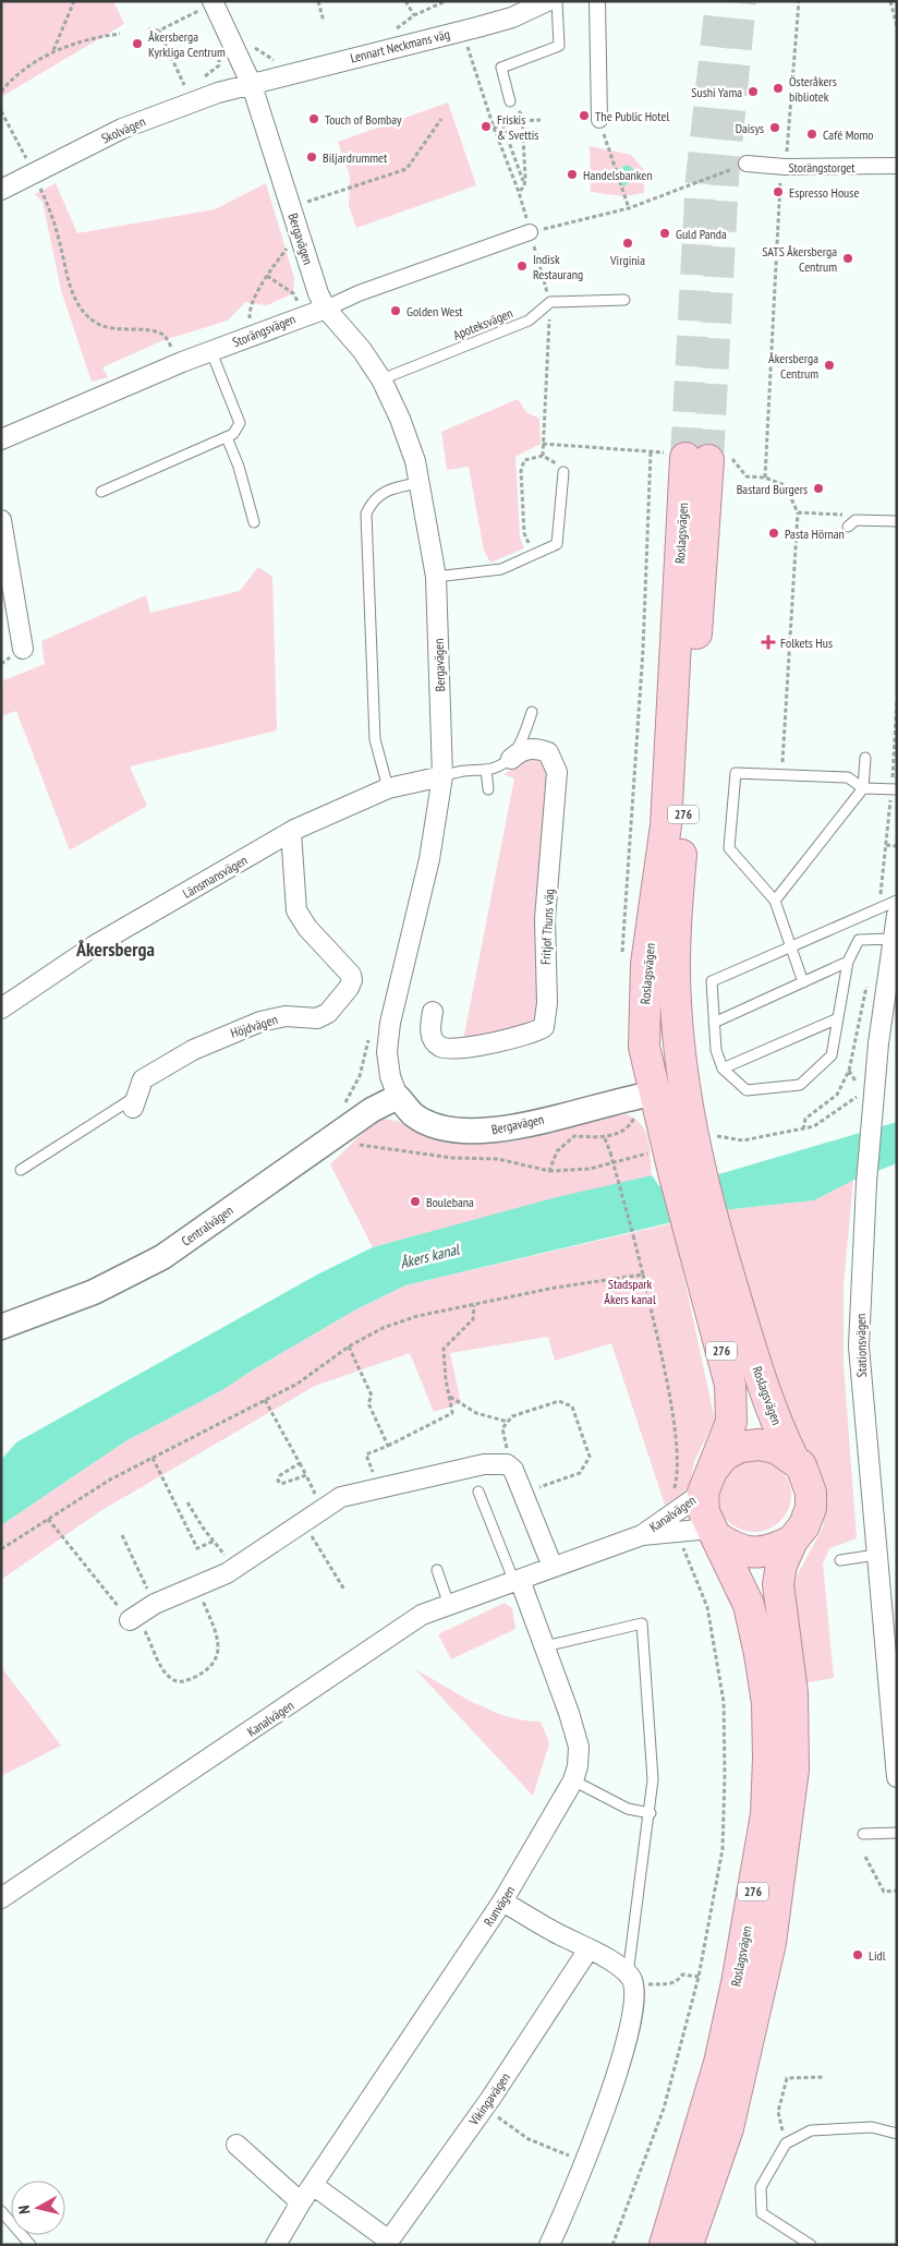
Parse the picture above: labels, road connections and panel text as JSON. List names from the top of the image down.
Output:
{
  "streets": {
    "main road": ["Roslagsvägen", "276"],
    "street": [
      "Lennart Neckmans väg",
      "Skolvägen",
      "Storängstorget",
      "Bergavägen",
      "Storängsvägen",
      "Länsmansvägen",
      "Fritjof Thuns väg",
      "Höjdvägen",
      "Centralvägen",
      "Stationsvägen",
      "Kanalvägen",
      "Runvägen",
      "Vikingavägen"
    ],
    "lane": ["Apoteksvägen"]
  },
  "crossings": [
    ["Lennart Neckmans väg", "Skolvägen"],
    ["Lennart Neckmans väg", "Bergavägen"],
    ["Skolvägen", "Bergavägen"],
    ["Bergavägen", "Apoteksvägen"],
    ["Bergavägen", "Storängsvägen"],
    ["Bergavägen", "Roslagsvägen"],
    ["Bergavägen", "Länsmansvägen"],
    ["Bergavägen", "Fritjof Thuns väg"],
    ["Bergavägen", "Centralvägen"],
    ["Roslagsvägen", "Kanalvägen"],
    ["Länsmansvägen", "Fritjof Thuns väg"],
    ["Länsmansvägen", "Höjdvägen"],
    ["Kanalvägen", "Runvägen"]
  ],
  "districts": ["Åkersberga"],
  "water": ["Åkers kanal"],
  "parks": ["Stadspark Åkers kanal"],
  "places": {
    "other": [
      "Åkersberga Kyrkliga Centrum",
      "Österåkers bibliotek",
      "Sushi Yama",
      "The Public Hotel",
      "Touch of Bombay",
      "Friskis & Svettis",
      "Daisys",
      "Café Momo",
      "Biljardrummet",
      "Handelsbanken",
      "Espresso House",
      "Guld Panda",
      "Virginia",
      "SATS Åkersberga Centrum",
      "Indisk Restaurang",
      "Golden West",
      "Åkersberga Centrum",
      "Bastard Burgers",
      "Pasta Hörnan",
      "Boulebana",
      "Lidl"
    ],
    "health": ["Folkets Hus"]
  },
  "north": "left"
}
